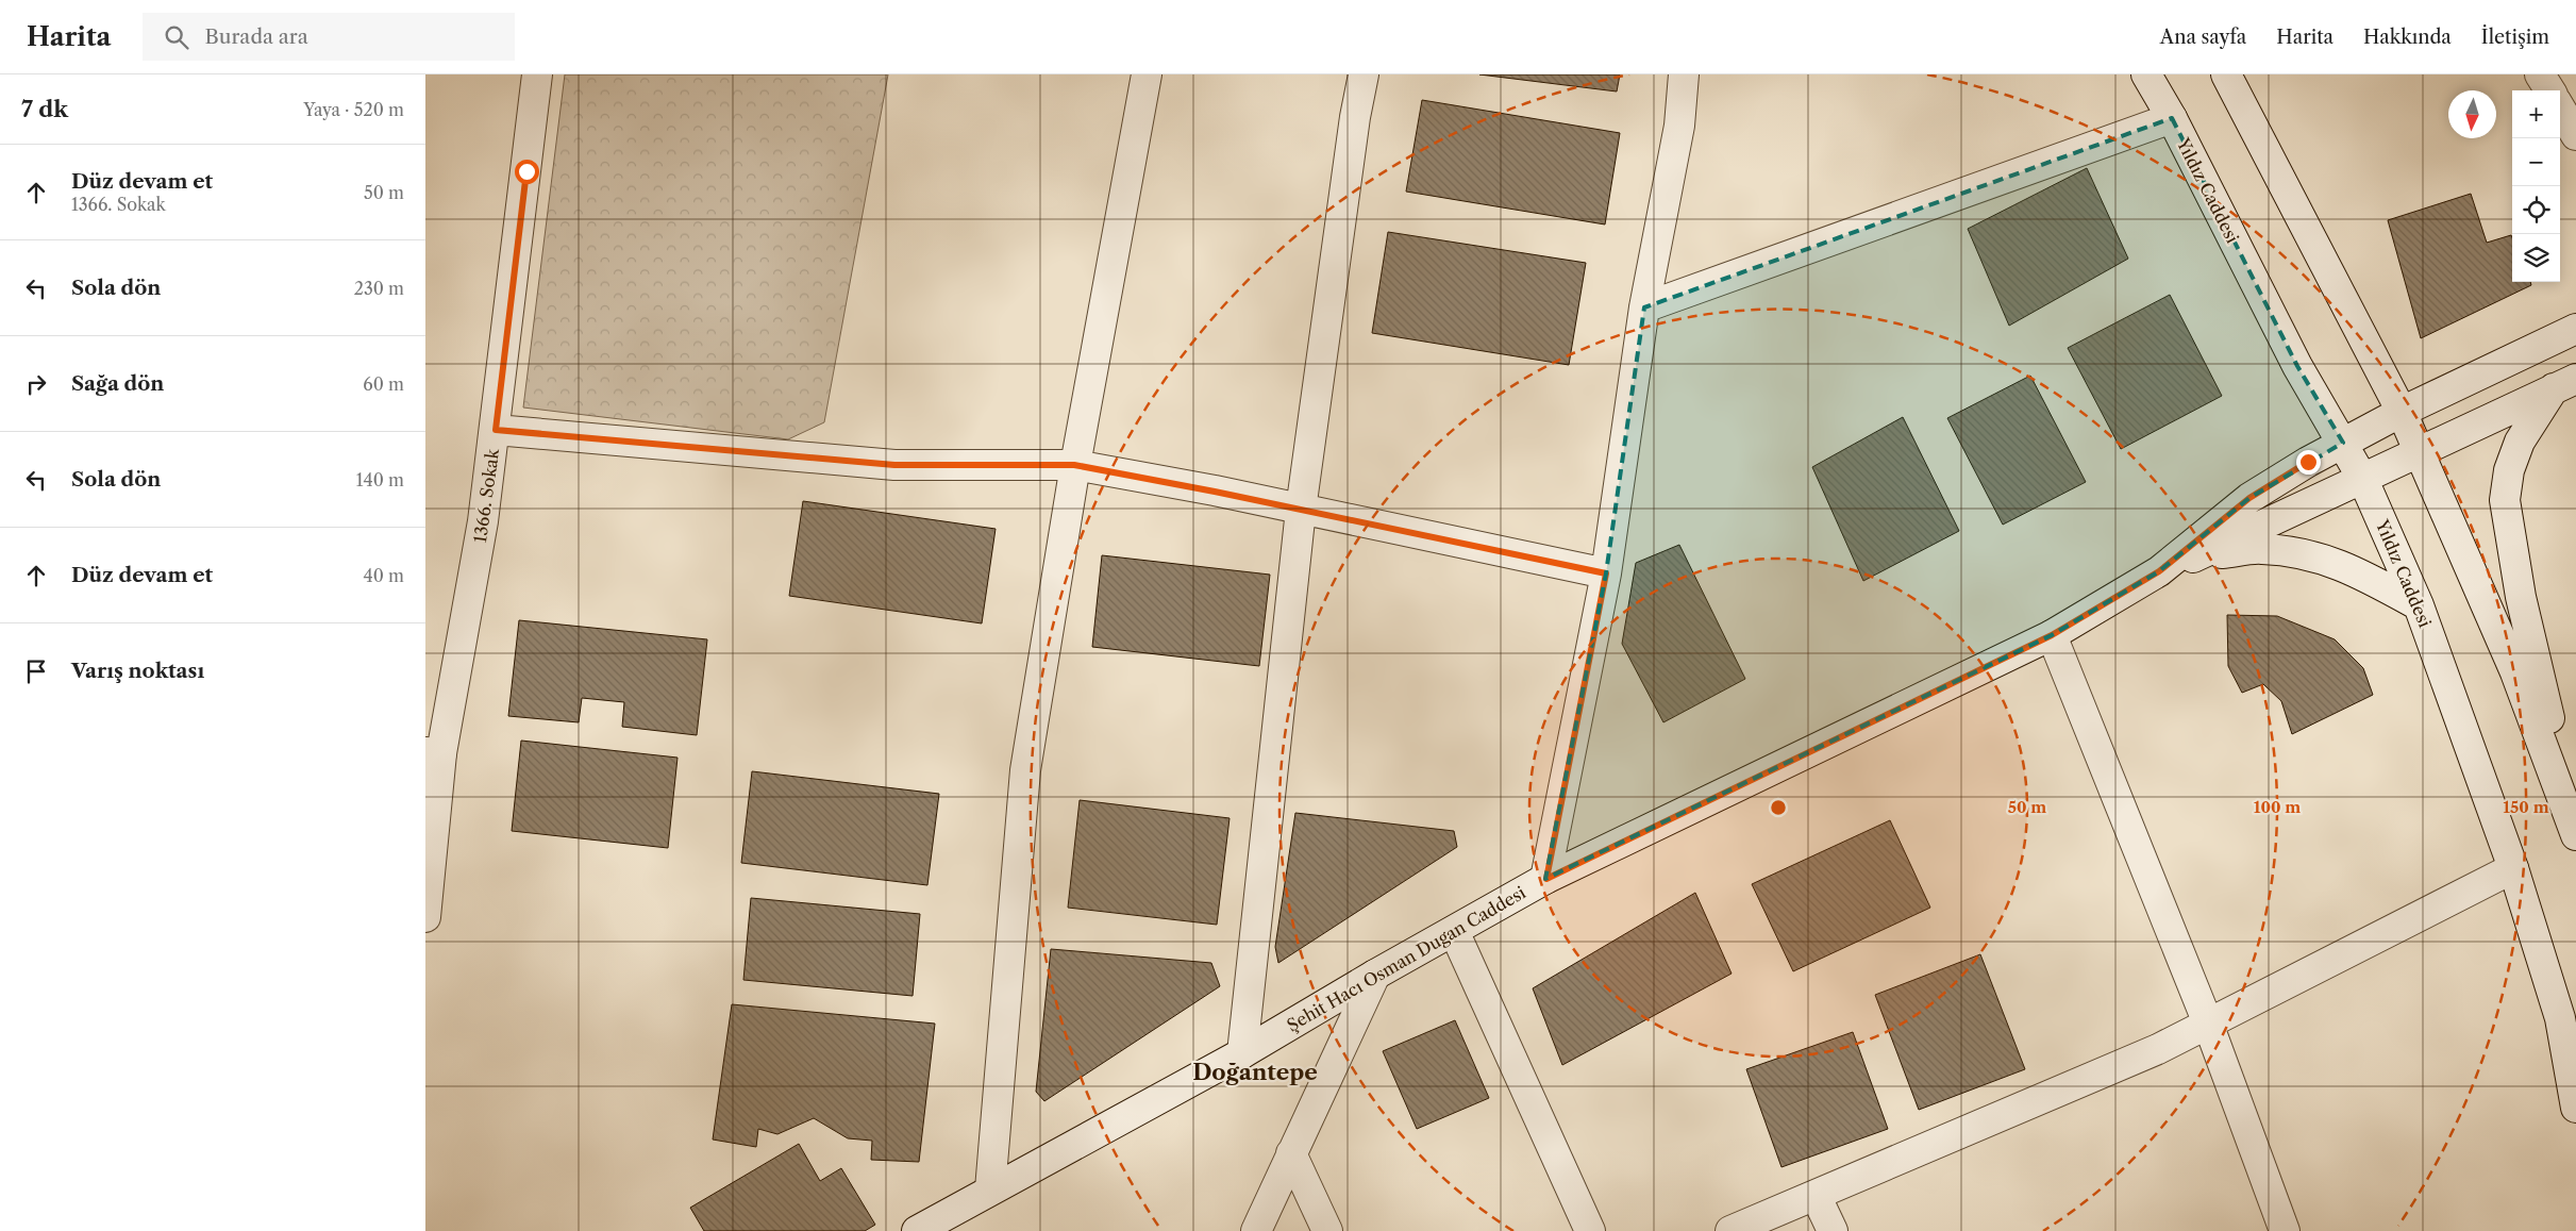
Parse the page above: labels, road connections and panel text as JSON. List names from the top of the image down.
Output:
{
  "streets": {
    "street": ["Yıldız Caddesi", "1366. Sokak", "Şehit Hacı Osman Dugan Caddesi"]
  },
  "districts": ["Doğantepe"],
  "north": "bottom",
  "page": {
    "header": "Harita",
    "search": "Burada ara",
    "nav": [
      "Ana sayfa",
      "Harita",
      "Hakkında",
      "İletişim"
    ],
    "heading": ["7 dk", "Yaya · 520 m"],
    "map_buttons": ["+", "−"],
    "list": [
      ["Düz devam et", "1366. Sokak", "50 m"],
      ["Sola dön", "230 m"],
      ["Sağa dön", "60 m"],
      ["Sola dön", "140 m"],
      ["Düz devam et", "40 m"],
      "Varış noktası"
    ]
  },
  "rings": ["50 m", "100 m", "150 m"]
}
